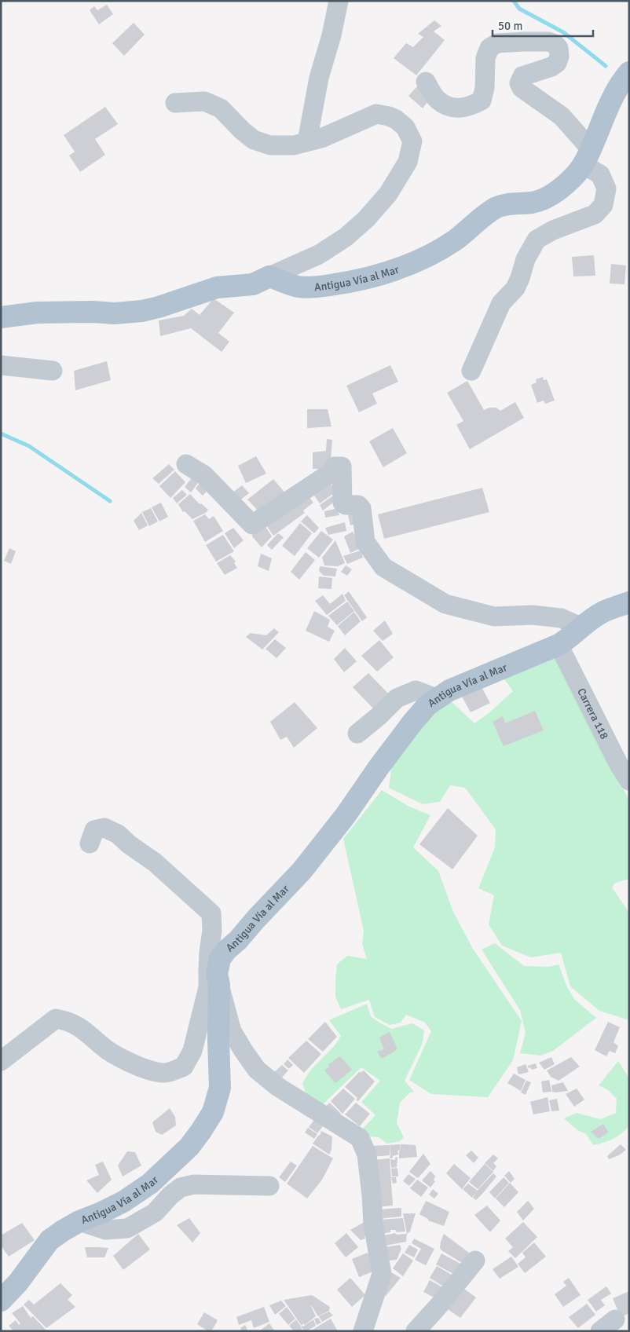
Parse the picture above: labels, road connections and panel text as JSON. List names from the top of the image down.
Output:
{
  "streets": {
    "main road": ["Antigua Vía al Mar"],
    "street": ["Carrera 118"]
  },
  "crossings": [
    ["Antigua Vía al Mar", "Carrera 118"]
  ],
  "scale_bar": "50 m"
}
